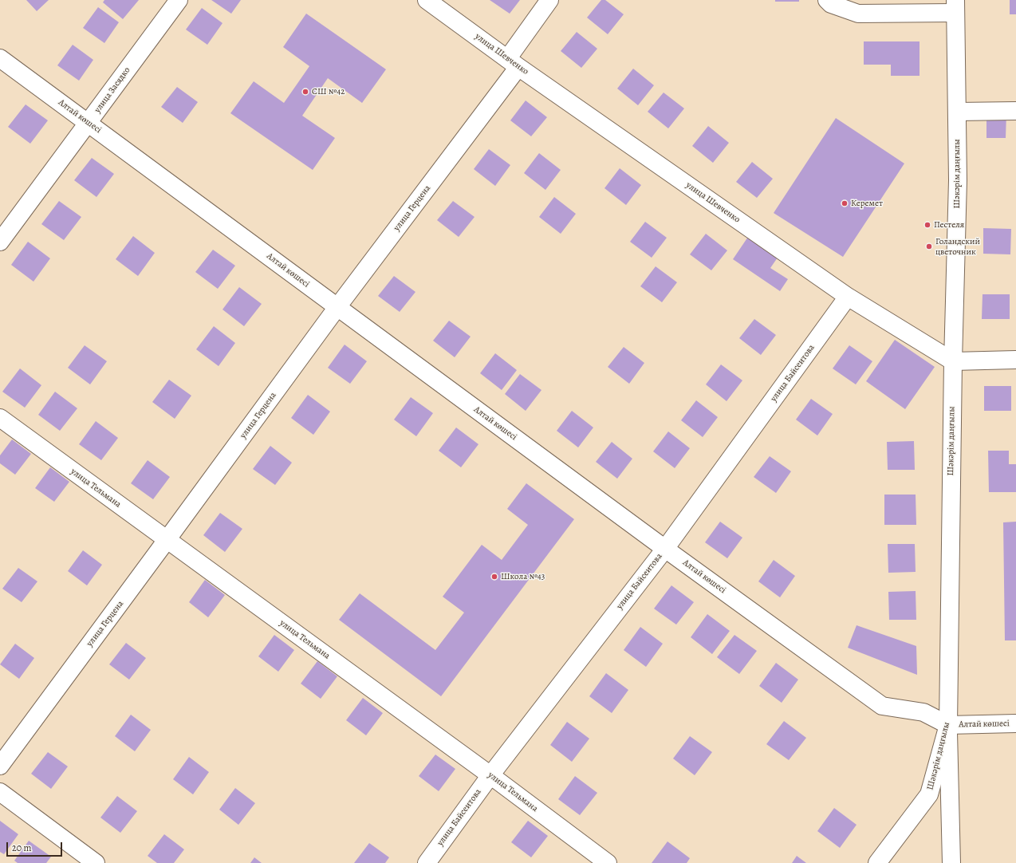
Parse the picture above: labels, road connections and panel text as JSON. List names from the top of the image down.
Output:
{
  "streets": {
    "street": [
      "улица Шевченко",
      "улица Засядко",
      "Алтай көшесі",
      "Шәкәрім даңғылы",
      "улица Герцена",
      "улица Байсеитова",
      "улица Тельмана"
    ]
  },
  "crossings": [
    ["улица Шевченко", "Шәкәрім даңғылы"],
    ["улица Шевченко", "улица Герцена"],
    ["улица Шевченко", "улица Байсеитова"],
    ["улица Засядко", "Алтай көшесі"],
    ["Алтай көшесі", "Шәкәрім даңғылы"],
    ["Алтай көшесі", "улица Герцена"],
    ["Алтай көшесі", "улица Байсеитова"],
    ["улица Герцена", "улица Тельмана"],
    ["улица Байсеитова", "улица Тельмана"]
  ],
  "places": [
    "СШ №42",
    "Керемет",
    "Пестеля",
    "Голандский цветочник",
    "Школа №43"
  ],
  "scale_bar": "20 m"
}
